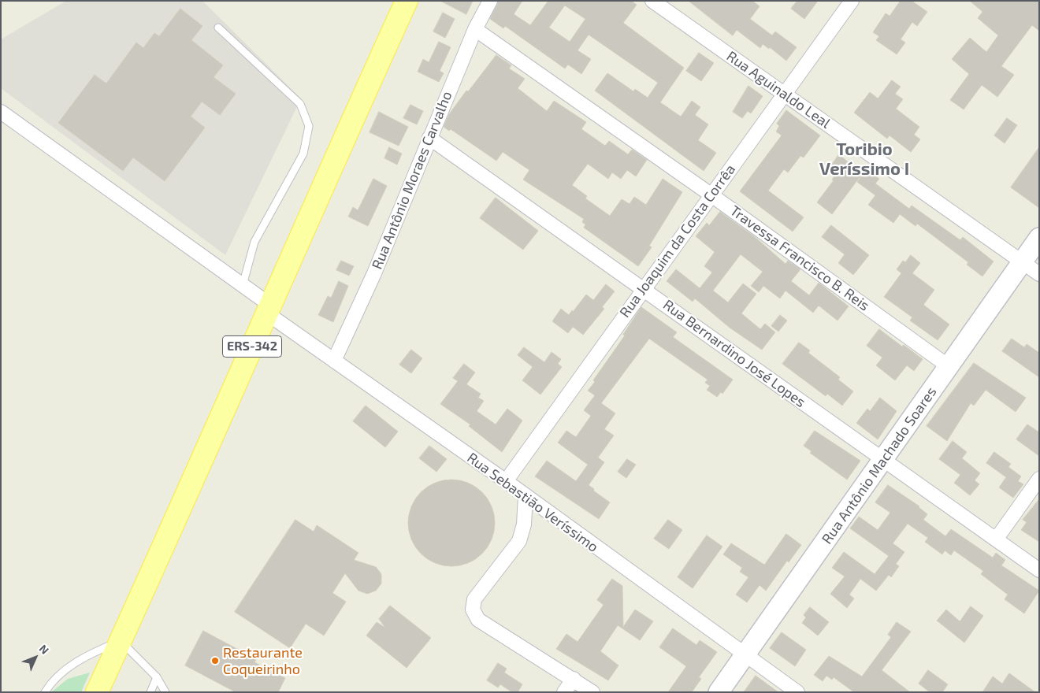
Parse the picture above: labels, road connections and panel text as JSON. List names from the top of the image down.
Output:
{
  "streets": {
    "main road": ["ERS-342"],
    "street": [
      "Rua Aguinaldo Leal",
      "Rua Antônio Moraes Carvalho",
      "Rua Joaquim da Costa Corrêa",
      "Travessa Francisco B. Reis",
      "Rua Bernardino José Lopes",
      "Rua Antônio Machado Soares",
      "Rua Sebastião Veríssimo"
    ]
  },
  "crossings": [
    ["Rua Aguinaldo Leal", "Rua Joaquim da Costa Corrêa"],
    ["Rua Aguinaldo Leal", "Rua Antônio Machado Soares"],
    ["Rua Antônio Moraes Carvalho", "Travessa Francisco B. Reis"],
    ["Rua Antônio Moraes Carvalho", "Rua Bernardino José Lopes"],
    ["Rua Antônio Moraes Carvalho", "Rua Sebastião Veríssimo"],
    ["Rua Joaquim da Costa Corrêa", "Travessa Francisco B. Reis"],
    ["Rua Joaquim da Costa Corrêa", "Rua Bernardino José Lopes"],
    ["Rua Joaquim da Costa Corrêa", "Rua Sebastião Veríssimo"],
    ["Travessa Francisco B. Reis", "Rua Antônio Machado Soares"],
    ["ERS-342", "Rua Sebastião Veríssimo"],
    ["Rua Bernardino José Lopes", "Rua Antônio Machado Soares"],
    ["Rua Antônio Machado Soares", "Rua Sebastião Veríssimo"]
  ],
  "districts": ["Toribio Veríssimo I"],
  "places": ["Restaurante Coqueirinho"],
  "north": "top right"
}
